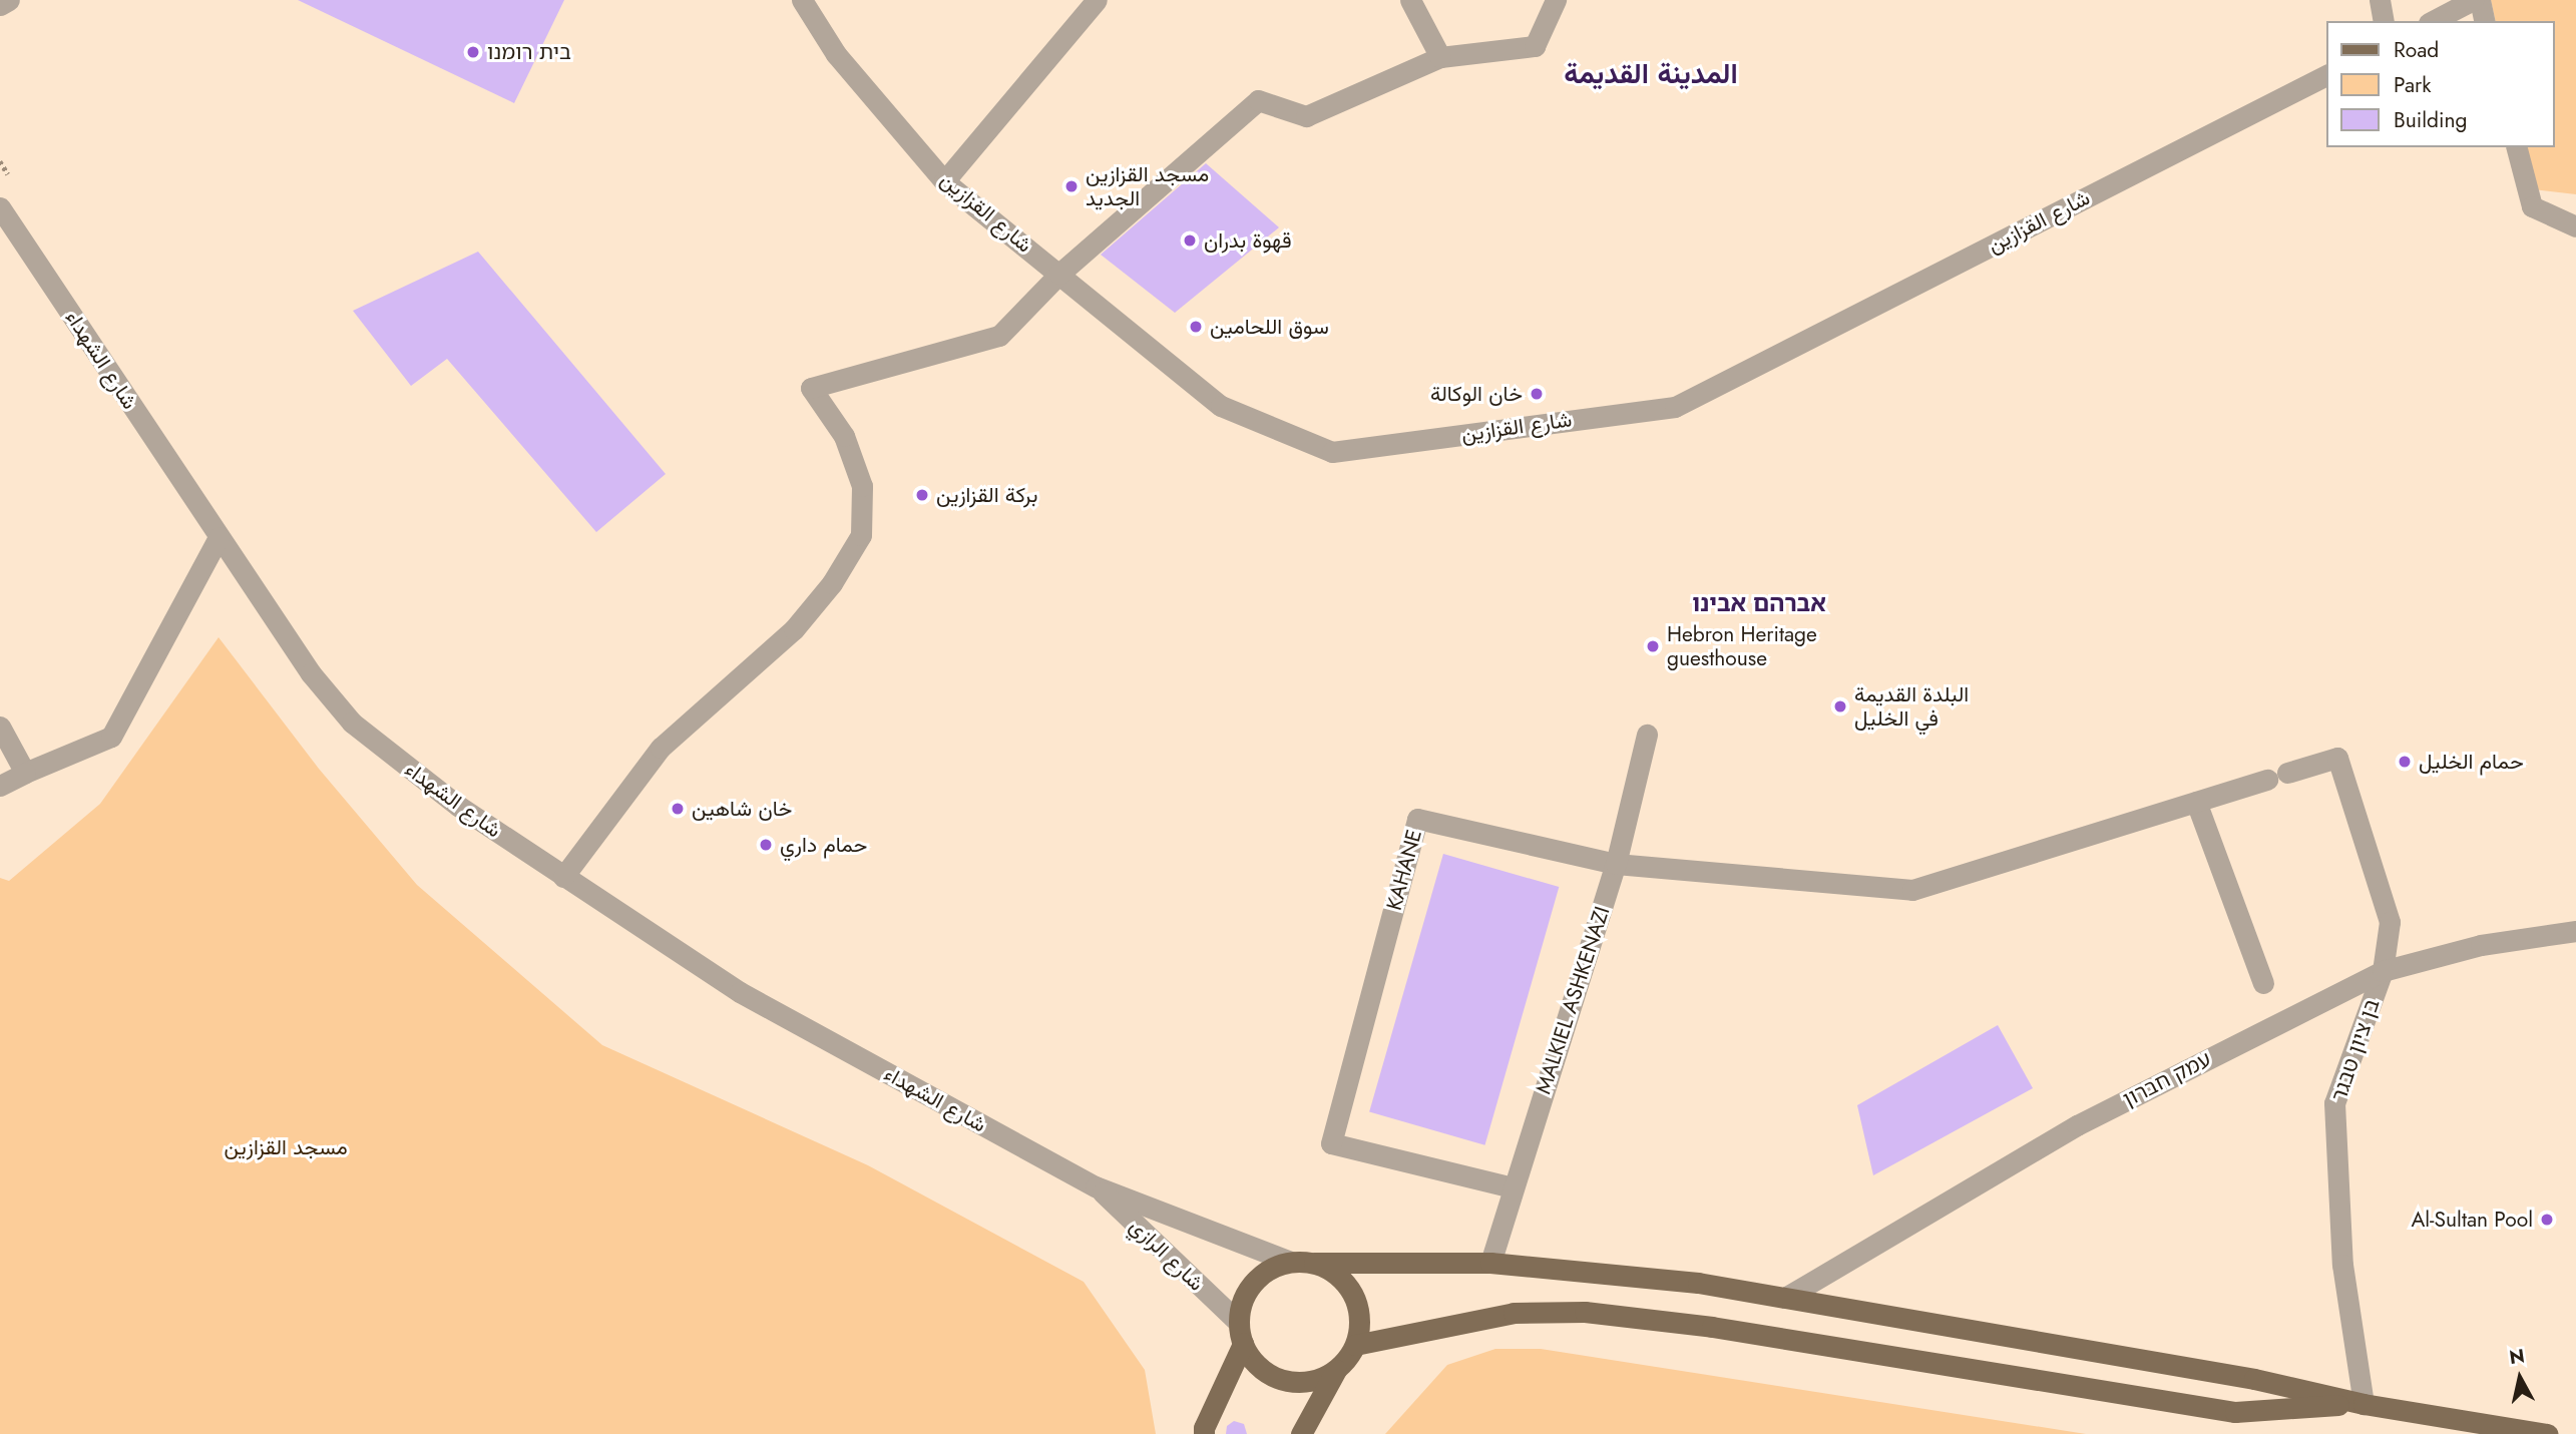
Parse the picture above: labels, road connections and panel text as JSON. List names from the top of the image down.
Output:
{
  "streets": {
    "street": [
      "شارع القزازين",
      "شارع الشهداء",
      "KAHANE",
      "MALKIEL ASHKENAZI",
      "בן ציון טבגר",
      "עמק חברון",
      "شارع الرازي"
    ]
  },
  "crossings": [
    ["شارع الشهداء", "شارع الرازي"],
    ["KAHANE", "MALKIEL ASHKENAZI"],
    ["KAHANE", "בן ציון טבגר"],
    ["בן ציון טבגר", "עמק חברון"]
  ],
  "districts": ["المدينة القديمة", "אברהם אבינו"],
  "parks": ["مسجد القزازين"],
  "places": [
    "בית רומנו",
    "مسجد القزازين الجديد",
    "قهوة بدران",
    "سوق اللحامين",
    "خان الوكالة",
    "بركة القزازين",
    "Hebron Heritage guesthouse",
    "البلدة القديمة في الخليل",
    "حمام الخليل",
    "خان شاهين",
    "حمام داري",
    "Al-Sultan Pool"
  ],
  "legend": ["Road", "Park", "Building"],
  "north": "top"
}
